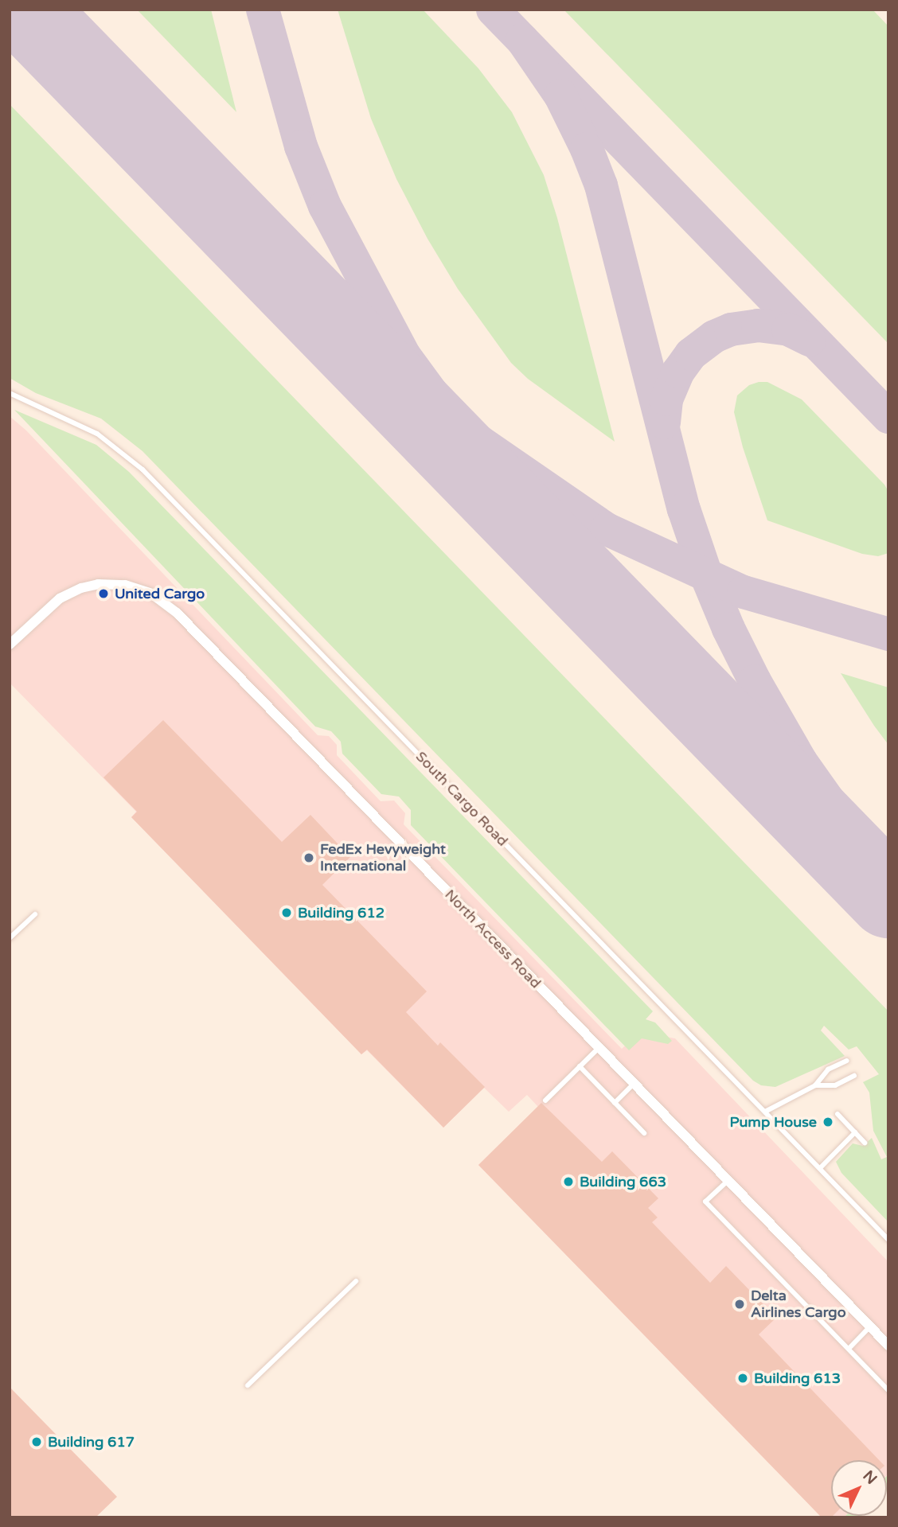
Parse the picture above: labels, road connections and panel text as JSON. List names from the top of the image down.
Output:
{
  "streets": {
    "street": ["North Access Road"],
    "lane": ["South Cargo Road"]
  },
  "places": [
    "United Cargo",
    "FedEx Hevyweight International",
    "Building 612",
    "Pump House",
    "Building 663",
    "Delta Airlines Cargo",
    "Building 613",
    "Building 617"
  ],
  "north": "top right"
}
